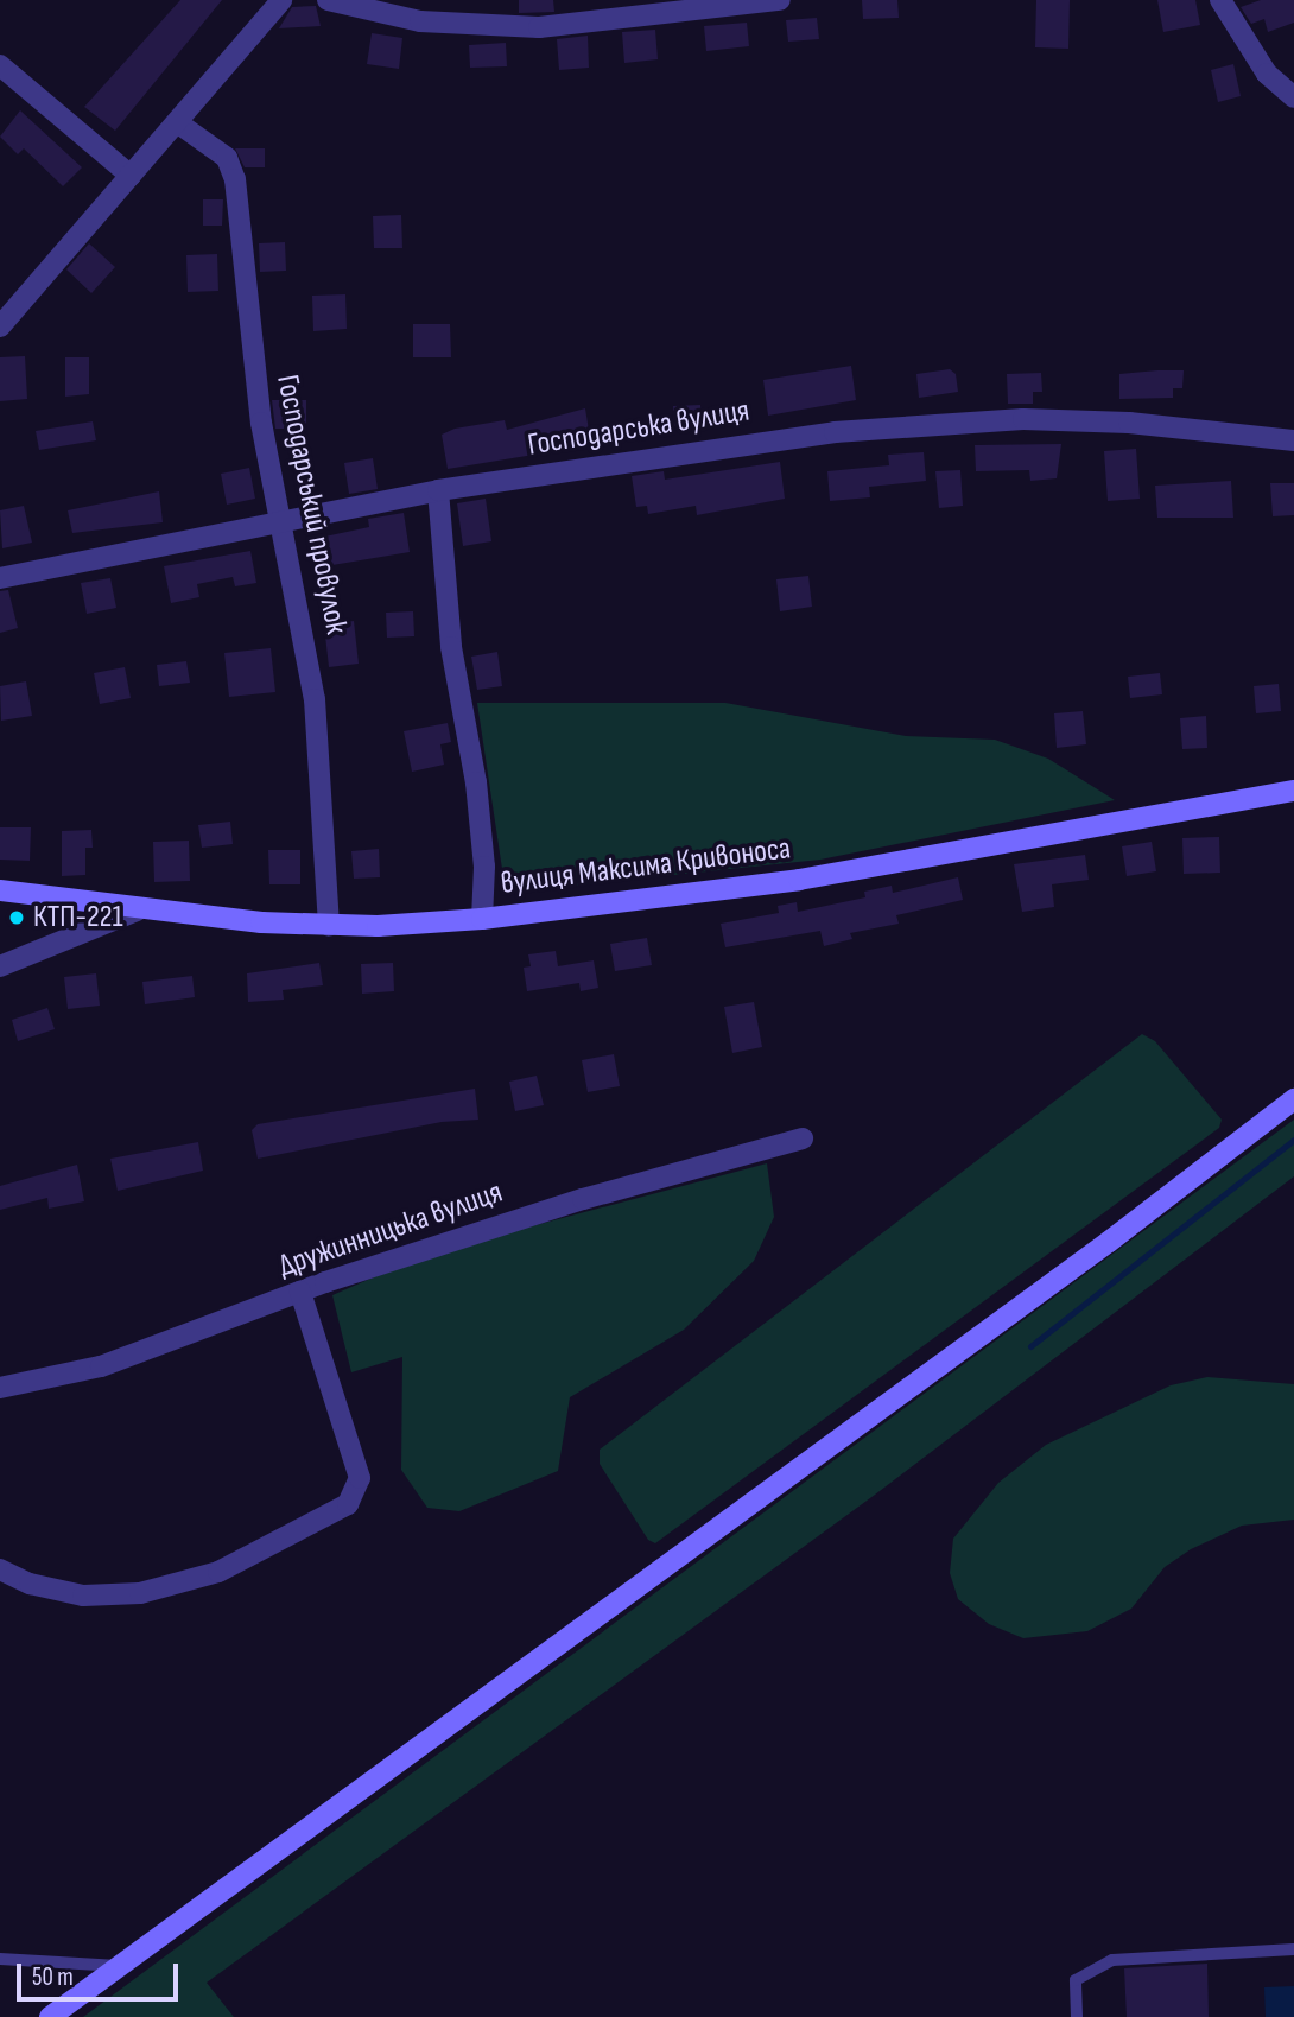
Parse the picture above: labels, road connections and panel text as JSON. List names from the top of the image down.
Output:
{
  "streets": {
    "main road": ["вулиця Максима Кривоноса"],
    "street": ["Господарська вулиця", "Господарський провулок", "Дружинницька вулиця"]
  },
  "crossings": [
    ["Господарська вулиця", "Господарський провулок"],
    ["Господарський провулок", "вулиця Максима Кривоноса"]
  ],
  "places": ["КТП-221"],
  "scale_bar": "50 m"
}
